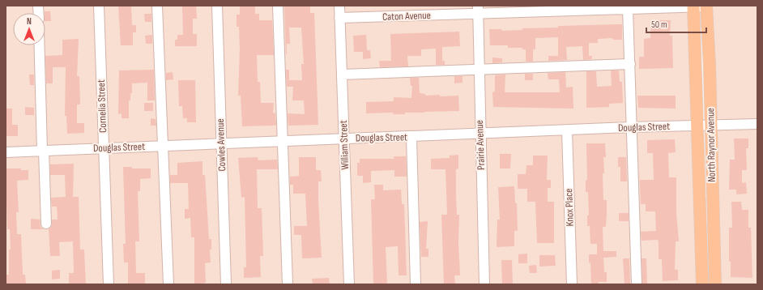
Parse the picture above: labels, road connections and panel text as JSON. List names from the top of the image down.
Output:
{
  "streets": {
    "main road": ["North Raynor Avenue"],
    "street": [
      "Caton Avenue",
      "Cornelia Street",
      "Douglas Street",
      "Cowles Avenue",
      "William Street",
      "Prairie Avenue",
      "Knox Place"
    ]
  },
  "crossings": [
    ["Caton Avenue", "William Street"],
    ["Caton Avenue", "Prairie Avenue"],
    ["Caton Avenue", "North Raynor Avenue"],
    ["Cornelia Street", "Douglas Street"],
    ["Douglas Street", "Cowles Avenue"],
    ["Douglas Street", "William Street"],
    ["Douglas Street", "Prairie Avenue"],
    ["Douglas Street", "North Raynor Avenue"],
    ["Douglas Street", "Knox Place"]
  ],
  "scale_bar": "50 m",
  "north": "top"
}
